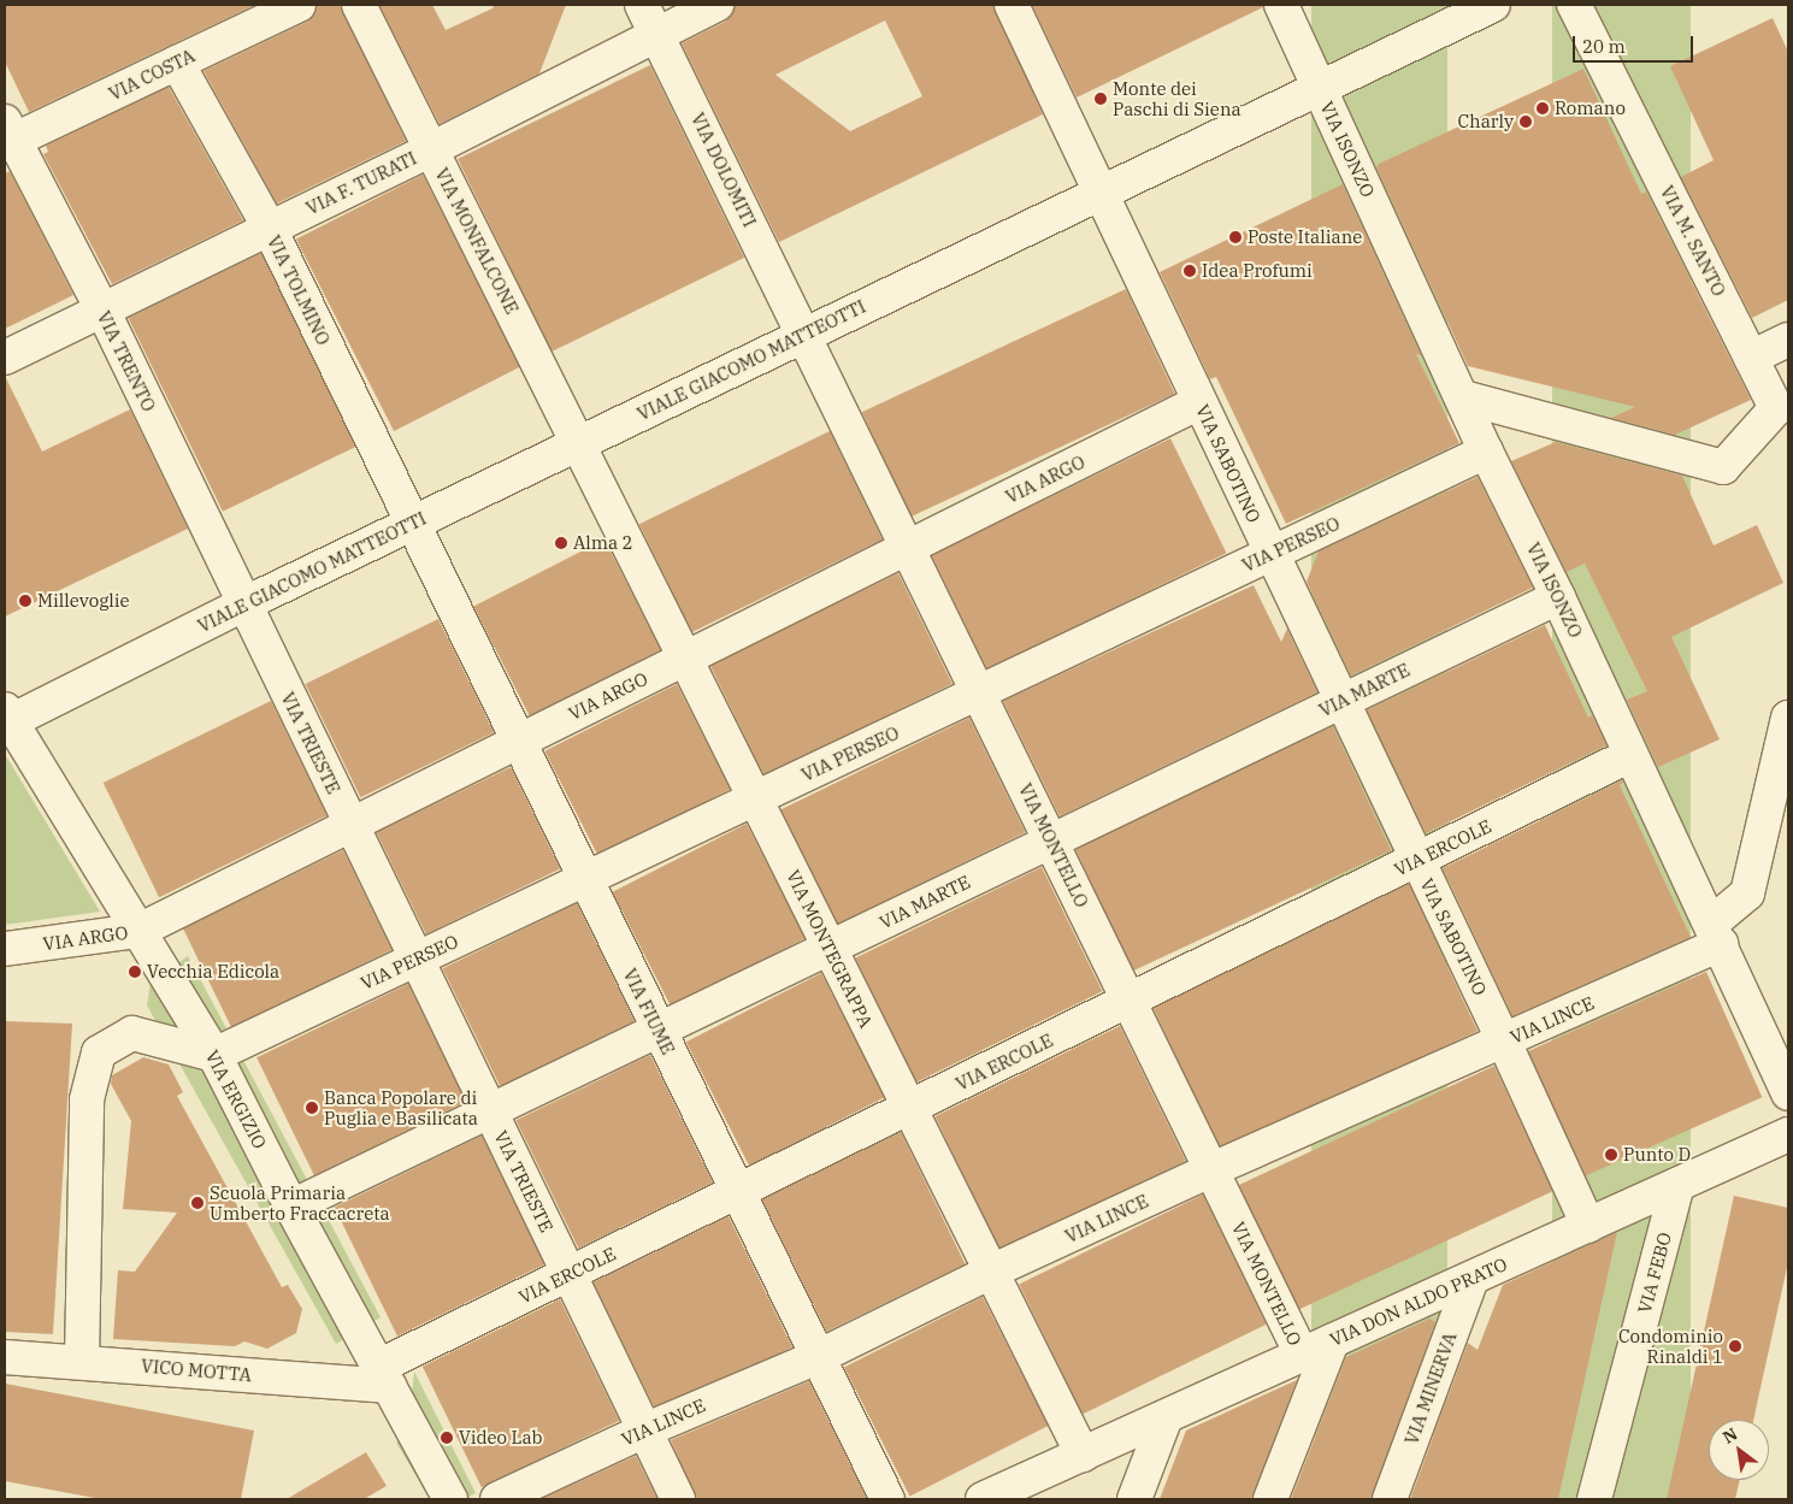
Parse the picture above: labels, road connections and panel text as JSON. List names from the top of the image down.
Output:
{
  "streets": {
    "street": [
      "VIA COSTA",
      "VIA ISONZO",
      "VIA DOLOMITI",
      "VIA F. TURATI",
      "VIA MONFALCONE",
      "VIA M. SANTO",
      "VIA TOLMINO",
      "VIALE GIACOMO MATTEOTTI",
      "VIA TRENTO",
      "VIA SABOTINO",
      "VIA ARGO",
      "VIA PERSEO",
      "VIA MARTE",
      "VIA TRIESTE",
      "VIA MONTELLO",
      "VIA ERCOLE",
      "VIA MONTEGRAPPA",
      "VIA FIUME",
      "VIA LINCE",
      "VIA ERGIZIO",
      "VIA FEBO",
      "VIA DON ALDO PRATO",
      "VICO MOTTA",
      "VIA MINERVA"
    ]
  },
  "crossings": [
    ["VIA COSTA", "VIA TOLMINO"],
    ["VIA COSTA", "VIA TRENTO"],
    ["VIA ISONZO", "VIA M. SANTO"],
    ["VIA ISONZO", "VIALE GIACOMO MATTEOTTI"],
    ["VIA ISONZO", "VIA PERSEO"],
    ["VIA ISONZO", "VIA MARTE"],
    ["VIA ISONZO", "VIA ERCOLE"],
    ["VIA ISONZO", "VIA LINCE"],
    ["VIA DOLOMITI", "VIA F. TURATI"],
    ["VIA DOLOMITI", "VIALE GIACOMO MATTEOTTI"],
    ["VIA DOLOMITI", "VIA MONTELLO"],
    ["VIA F. TURATI", "VIA MONFALCONE"],
    ["VIA F. TURATI", "VIA TOLMINO"],
    ["VIA F. TURATI", "VIA TRENTO"],
    ["VIA MONFALCONE", "VIALE GIACOMO MATTEOTTI"],
    ["VIA MONFALCONE", "VIA MONTEGRAPPA"],
    ["VIA TOLMINO", "VIALE GIACOMO MATTEOTTI"],
    ["VIA TOLMINO", "VIA FIUME"],
    ["VIALE GIACOMO MATTEOTTI", "VIA TRENTO"],
    ["VIALE GIACOMO MATTEOTTI", "VIA SABOTINO"],
    ["VIALE GIACOMO MATTEOTTI", "VIA TRIESTE"],
    ["VIALE GIACOMO MATTEOTTI", "VIA MONTELLO"],
    ["VIALE GIACOMO MATTEOTTI", "VIA MONTEGRAPPA"],
    ["VIALE GIACOMO MATTEOTTI", "VIA FIUME"],
    ["VIALE GIACOMO MATTEOTTI", "VIA ERGIZIO"],
    ["VIA TRENTO", "VIA TRIESTE"],
    ["VIA SABOTINO", "VIA ARGO"],
    ["VIA SABOTINO", "VIA PERSEO"],
    ["VIA SABOTINO", "VIA MARTE"],
    ["VIA SABOTINO", "VIA ERCOLE"],
    ["VIA SABOTINO", "VIA LINCE"],
    ["VIA SABOTINO", "VIA DON ALDO PRATO"],
    ["VIA ARGO", "VIA TRIESTE"],
    ["VIA ARGO", "VIA MONTELLO"],
    ["VIA ARGO", "VIA MONTEGRAPPA"],
    ["VIA ARGO", "VIA FIUME"],
    ["VIA ARGO", "VIA ERGIZIO"],
    ["VIA PERSEO", "VIA TRIESTE"],
    ["VIA PERSEO", "VIA MONTELLO"],
    ["VIA PERSEO", "VIA MONTEGRAPPA"],
    ["VIA PERSEO", "VIA FIUME"],
    ["VIA PERSEO", "VIA ERGIZIO"],
    ["VIA MARTE", "VIA TRIESTE"],
    ["VIA MARTE", "VIA MONTELLO"],
    ["VIA MARTE", "VIA MONTEGRAPPA"],
    ["VIA MARTE", "VIA FIUME"],
    ["VIA MARTE", "VIA ERGIZIO"],
    ["VIA TRIESTE", "VIA ERCOLE"],
    ["VIA TRIESTE", "VIA LINCE"],
    ["VIA MONTELLO", "VIA ERCOLE"],
    ["VIA MONTELLO", "VIA LINCE"],
    ["VIA MONTELLO", "VIA DON ALDO PRATO"],
    ["VIA ERCOLE", "VIA MONTEGRAPPA"],
    ["VIA ERCOLE", "VIA FIUME"],
    ["VIA ERCOLE", "VIA ERGIZIO"],
    ["VIA ERCOLE", "VICO MOTTA"],
    ["VIA MONTEGRAPPA", "VIA LINCE"],
    ["VIA MONTEGRAPPA", "VIA DON ALDO PRATO"],
    ["VIA FIUME", "VIA LINCE"],
    ["VIA ERGIZIO", "VICO MOTTA"],
    ["VIA FEBO", "VIA DON ALDO PRATO"],
    ["VIA DON ALDO PRATO", "VIA MINERVA"]
  ],
  "places": [
    "Monte dei Paschi di Siena",
    "Romano",
    "Charly",
    "Poste Italiane",
    "Idea Profumi",
    "Alma 2",
    "Millevoglie",
    "Vecchia Edicola",
    "Banca Popolare di Puglia e Basilicata",
    "Punto D",
    "Scuola Primaria Umberto Fraccacreta",
    "Condominio Rinaldi 1",
    "Video Lab"
  ],
  "scale_bar": "20 m",
  "north": "top left"
}
